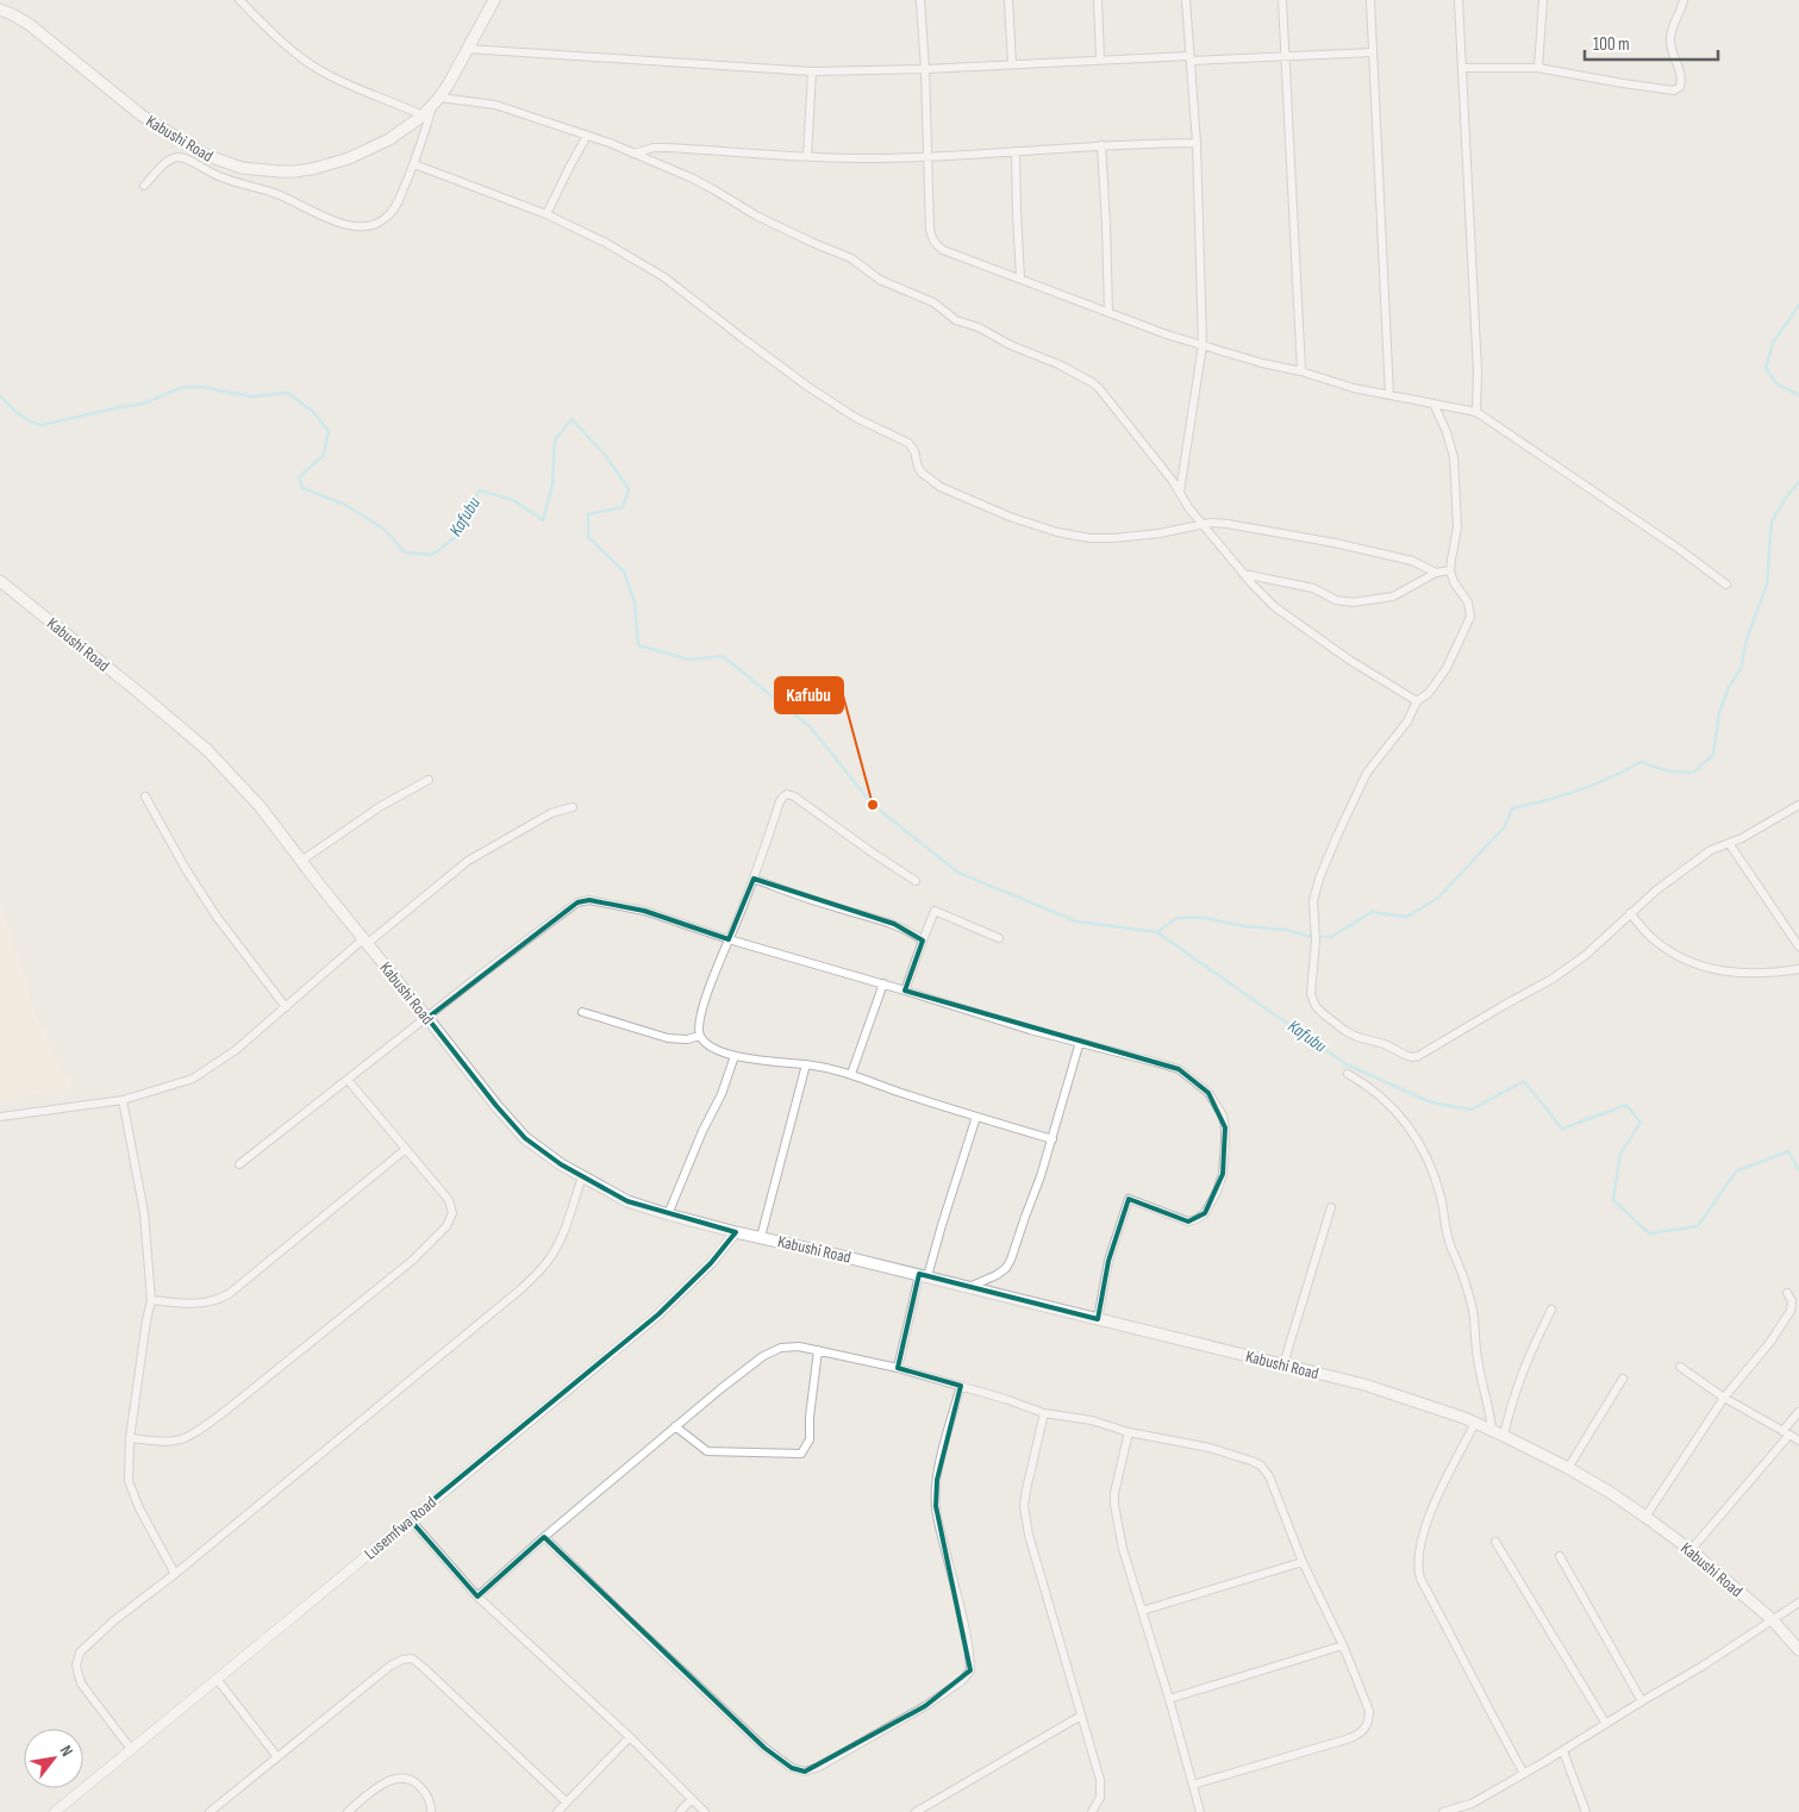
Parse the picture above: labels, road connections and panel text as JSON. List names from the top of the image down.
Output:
{
  "streets": {
    "main road": ["Kabushi Road"],
    "street": ["Lusemfwa Road"]
  },
  "crossings": [
    ["Kabushi Road", "Lusemfwa Road"]
  ],
  "water": ["Kafubu"],
  "places": ["Kafubu"],
  "scale_bar": "100 m",
  "north": "top right"
}
